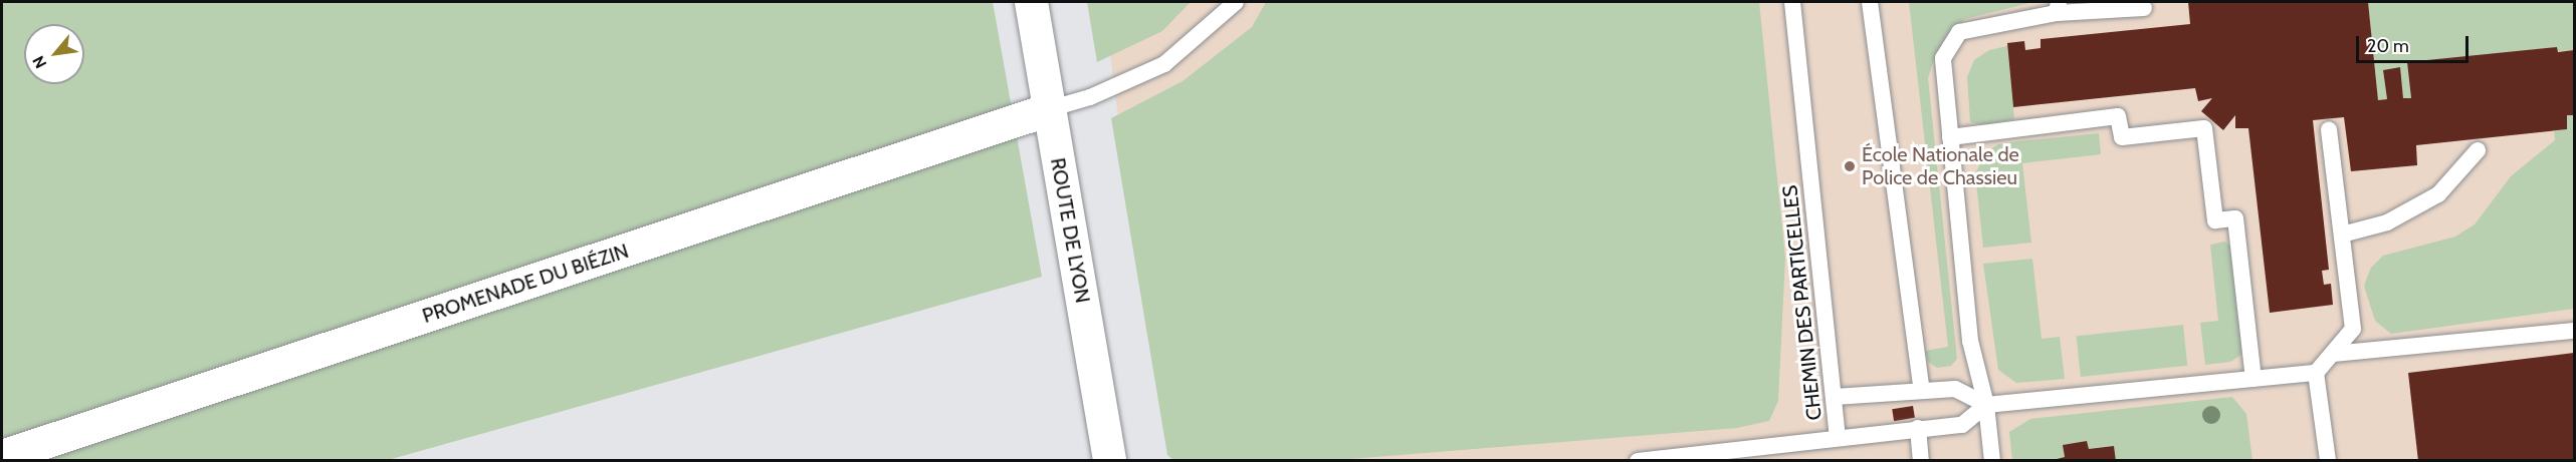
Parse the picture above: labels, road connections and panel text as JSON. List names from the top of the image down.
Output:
{
  "streets": {
    "street": ["ROUTE DE LYON", "PROMENADE DU BIÉZIN"],
    "lane": ["CHEMIN DES PARTICELLES"]
  },
  "crossings": [
    ["ROUTE DE LYON", "PROMENADE DU BIÉZIN"]
  ],
  "places": ["École Nationale de Police de Chassieu"],
  "scale_bar": "20 m",
  "north": "bottom left"
}
